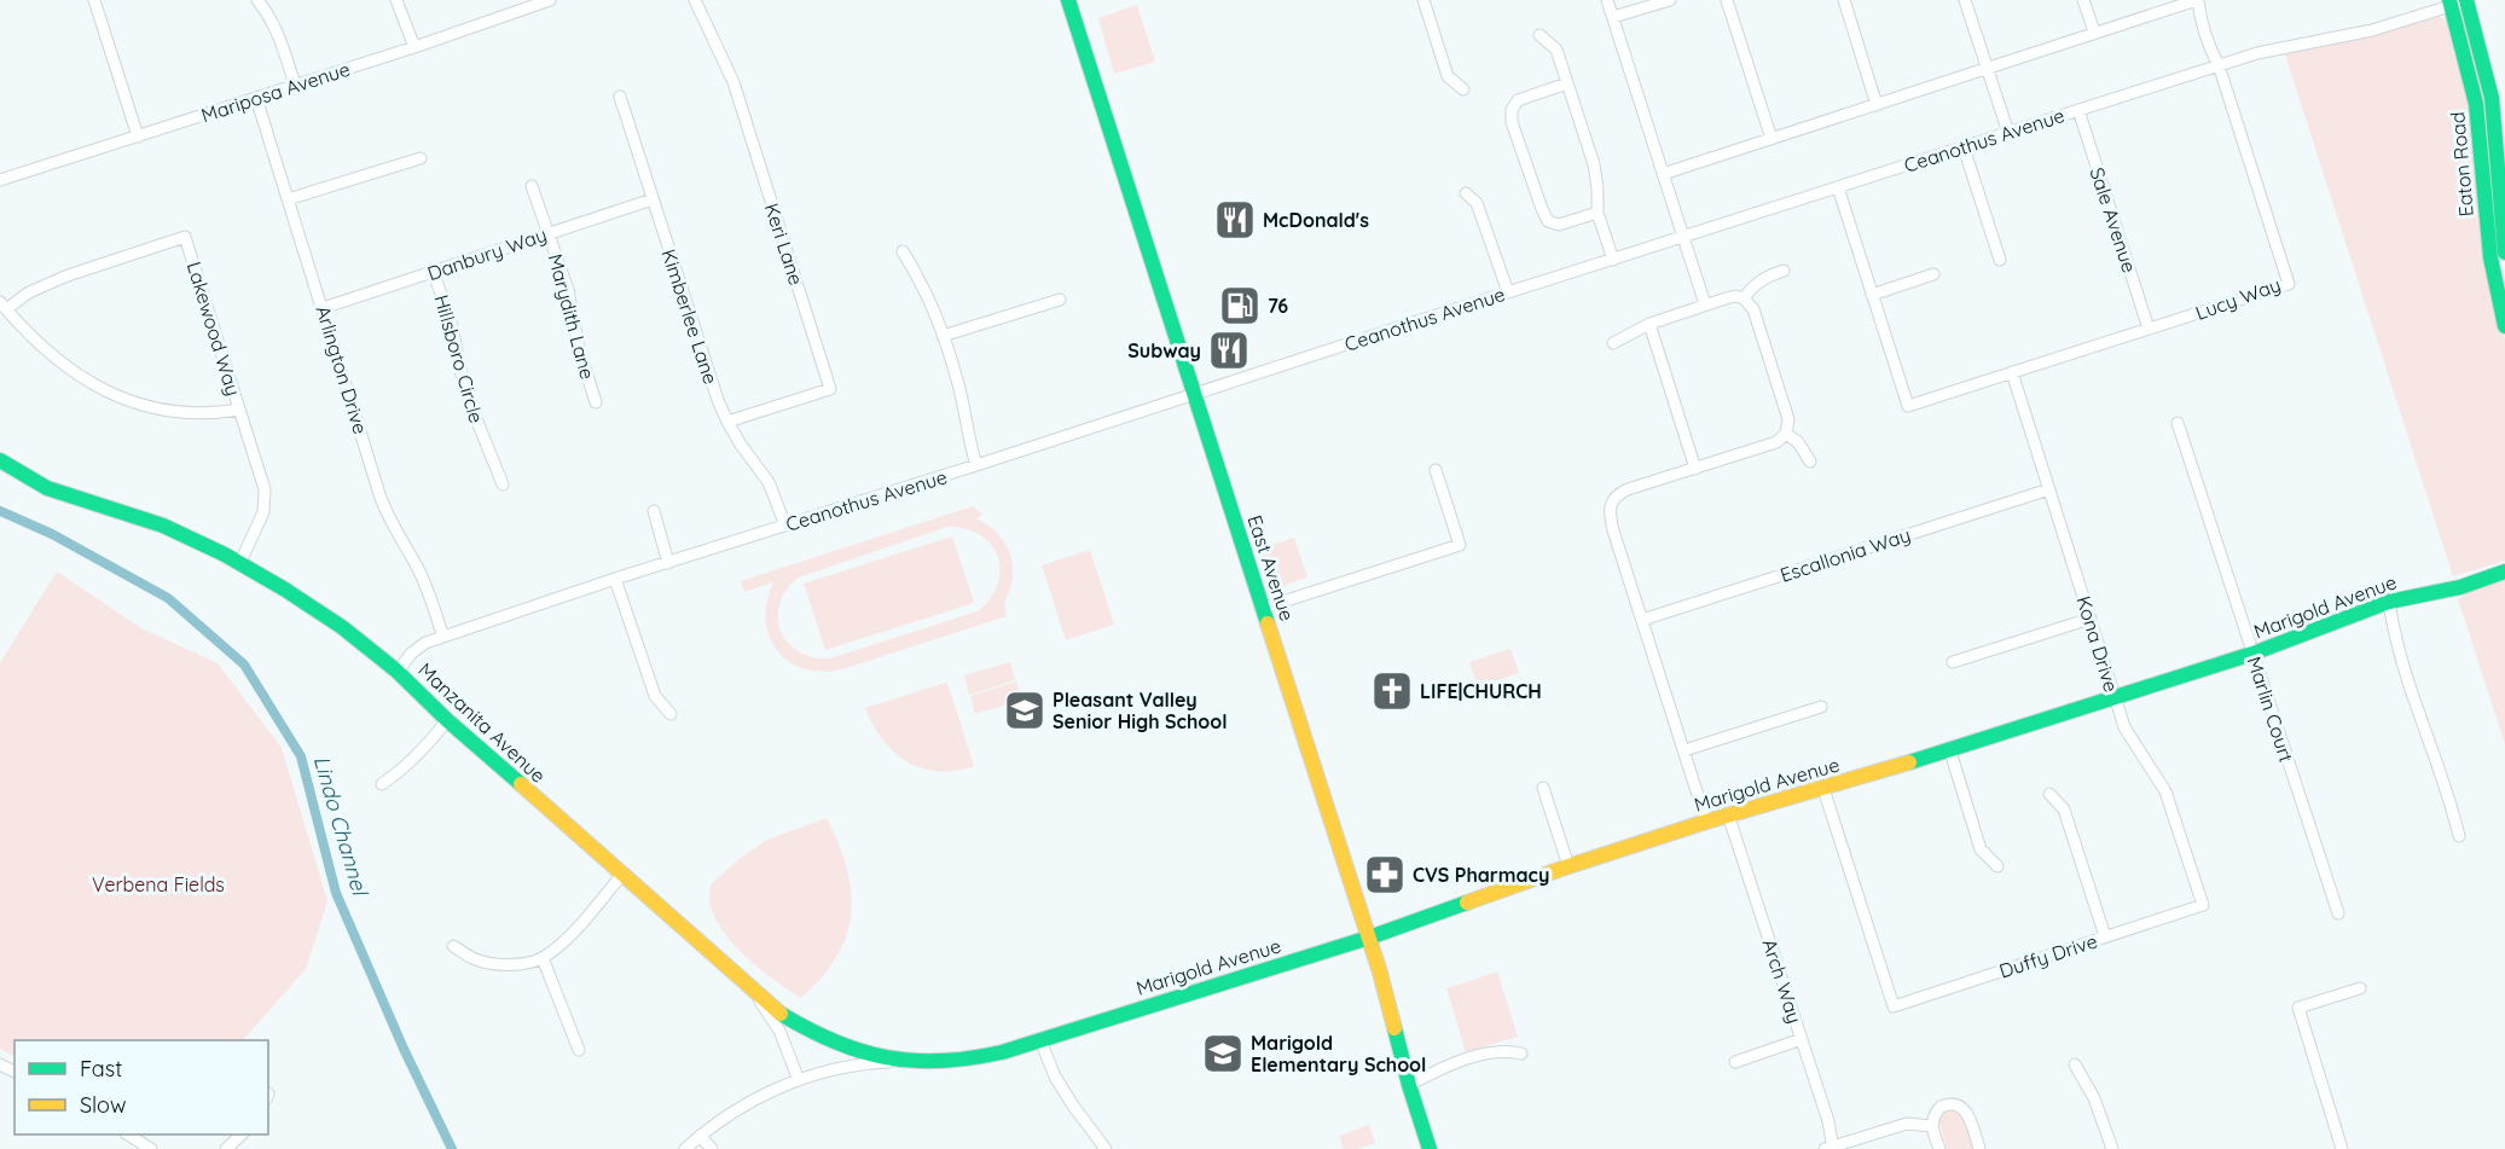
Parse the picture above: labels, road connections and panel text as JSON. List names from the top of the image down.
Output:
{
  "streets": {
    "street": [
      "Mariposa Avenue",
      "Ceanothus Avenue",
      "Eaton Road",
      "Sale Avenue",
      "Keri Lane",
      "Danbury Way",
      "Lucy Way",
      "Marydith Lane",
      "Kimberlee Lane",
      "Lakewood Way",
      "Hillsboro Circle",
      "Arlington Drive",
      "Escallonia Way",
      "East Avenue",
      "Marigold Avenue",
      "Kona Drive",
      "Marlin Court",
      "Manzanita Avenue",
      "Duffy Drive",
      "Arch Way"
    ]
  },
  "crossings": [
    ["Mariposa Avenue", "Arlington Drive"],
    ["Ceanothus Avenue", "Eaton Road"],
    ["Ceanothus Avenue", "Sale Avenue"],
    ["Ceanothus Avenue", "Lucy Way"],
    ["Ceanothus Avenue", "Kimberlee Lane"],
    ["Ceanothus Avenue", "Arlington Drive"],
    ["Ceanothus Avenue", "East Avenue"],
    ["Ceanothus Avenue", "Manzanita Avenue"],
    ["Sale Avenue", "Lucy Way"],
    ["Keri Lane", "Kimberlee Lane"],
    ["Danbury Way", "Marydith Lane"],
    ["Danbury Way", "Kimberlee Lane"],
    ["Danbury Way", "Hillsboro Circle"],
    ["Danbury Way", "Arlington Drive"],
    ["Lucy Way", "Kona Drive"],
    ["Lakewood Way", "Manzanita Avenue"],
    ["Escallonia Way", "Kona Drive"],
    ["East Avenue", "Marigold Avenue"],
    ["Marigold Avenue", "Kona Drive"],
    ["Marigold Avenue", "Marlin Court"],
    ["Marigold Avenue", "Manzanita Avenue"],
    ["Marigold Avenue", "Duffy Drive"],
    ["Marigold Avenue", "Arch Way"],
    ["Kona Drive", "Duffy Drive"]
  ],
  "water": ["Lindo Channel"],
  "parks": ["Verbena Fields"],
  "places": {
    "restaurant": ["McDonald's", "Subway"],
    "fuel station": ["76"],
    "church": ["LIFE|CHURCH"],
    "school or university": ["Pleasant Valley Senior High School", "Marigold Elementary School"],
    "pharmacy": ["CVS Pharmacy"]
  },
  "legend": ["Fast", "Slow"]
}
